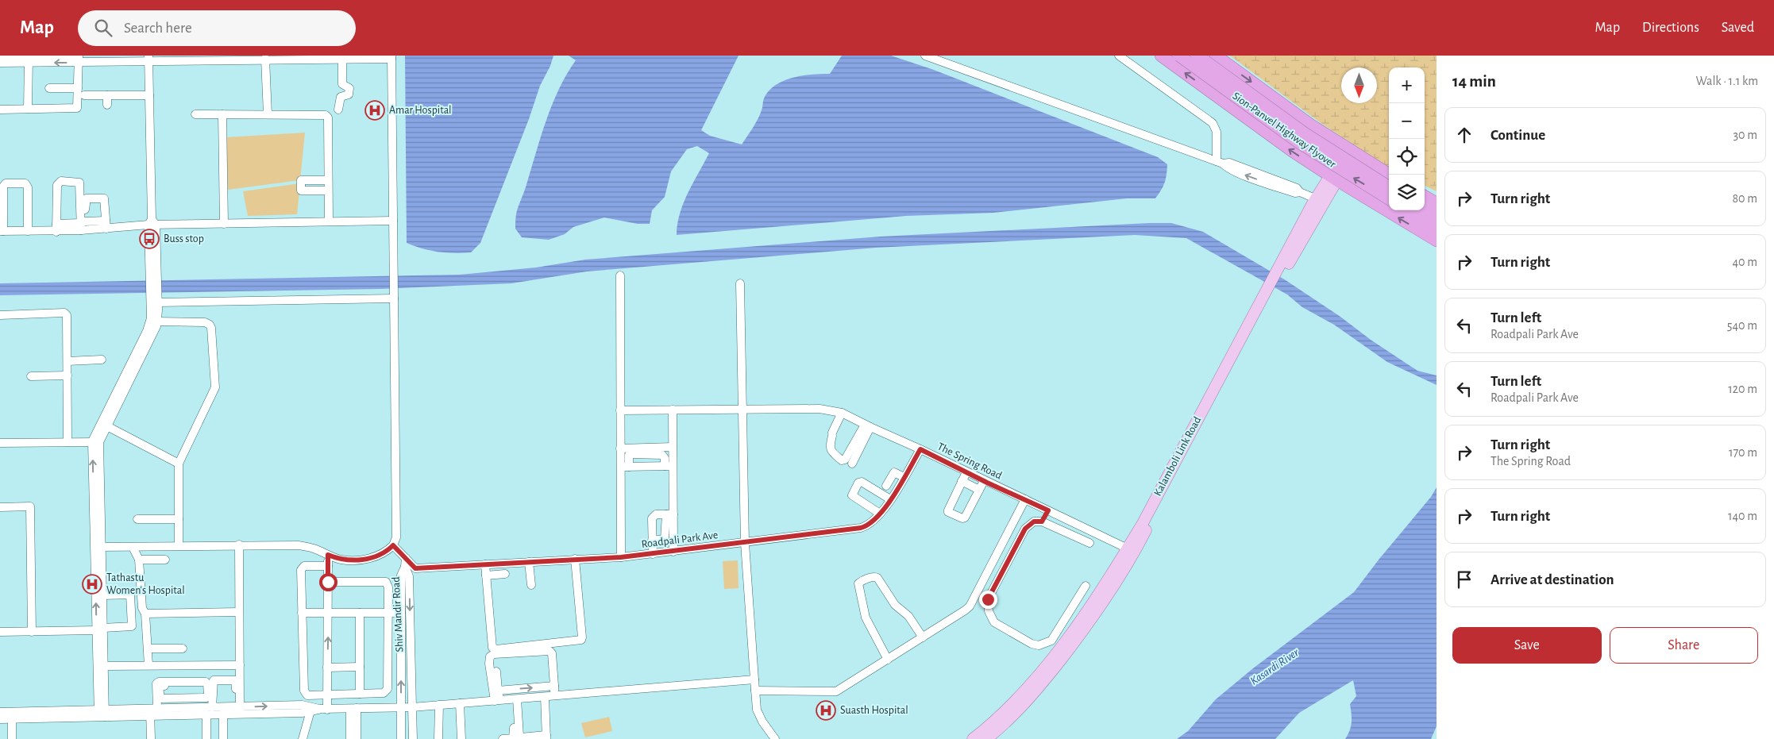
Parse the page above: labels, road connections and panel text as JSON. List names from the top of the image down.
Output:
{
  "streets": {
    "highway": ["Sion-Panvel Highway Flyover"],
    "main road": ["Kalamboli Link Road"],
    "street": ["The Spring Road", "Roadpali Park Ave", "Shiv Mandir Road"]
  },
  "crossings": [
    ["Kalamboli Link Road", "The Spring Road"],
    ["The Spring Road", "Roadpali Park Ave"]
  ],
  "water": ["Kasardi River"],
  "places": {
    "hospital": ["Amar Hospital", "Tathastu Women's Hospital", "Suasth Hospital"],
    "bus stop": ["Buss stop"]
  },
  "north": "bottom",
  "page": {
    "header": "Map",
    "search": "Search here",
    "nav": ["Map", "Directions", "Saved"],
    "heading": ["14 min", "Walk · 1.1 km"],
    "map_buttons": ["+", "−"],
    "list": [
      ["Continue", "30 m"],
      ["Turn right", "80 m"],
      ["Turn right", "40 m"],
      ["Turn left", "Roadpali Park Ave", "540 m"],
      ["Turn left", "Roadpali Park Ave", "120 m"],
      ["Turn right", "The Spring Road", "170 m"],
      ["Turn right", "140 m"],
      "Arrive at destination"
    ],
    "buttons": ["Save", "Share"]
  }
}
